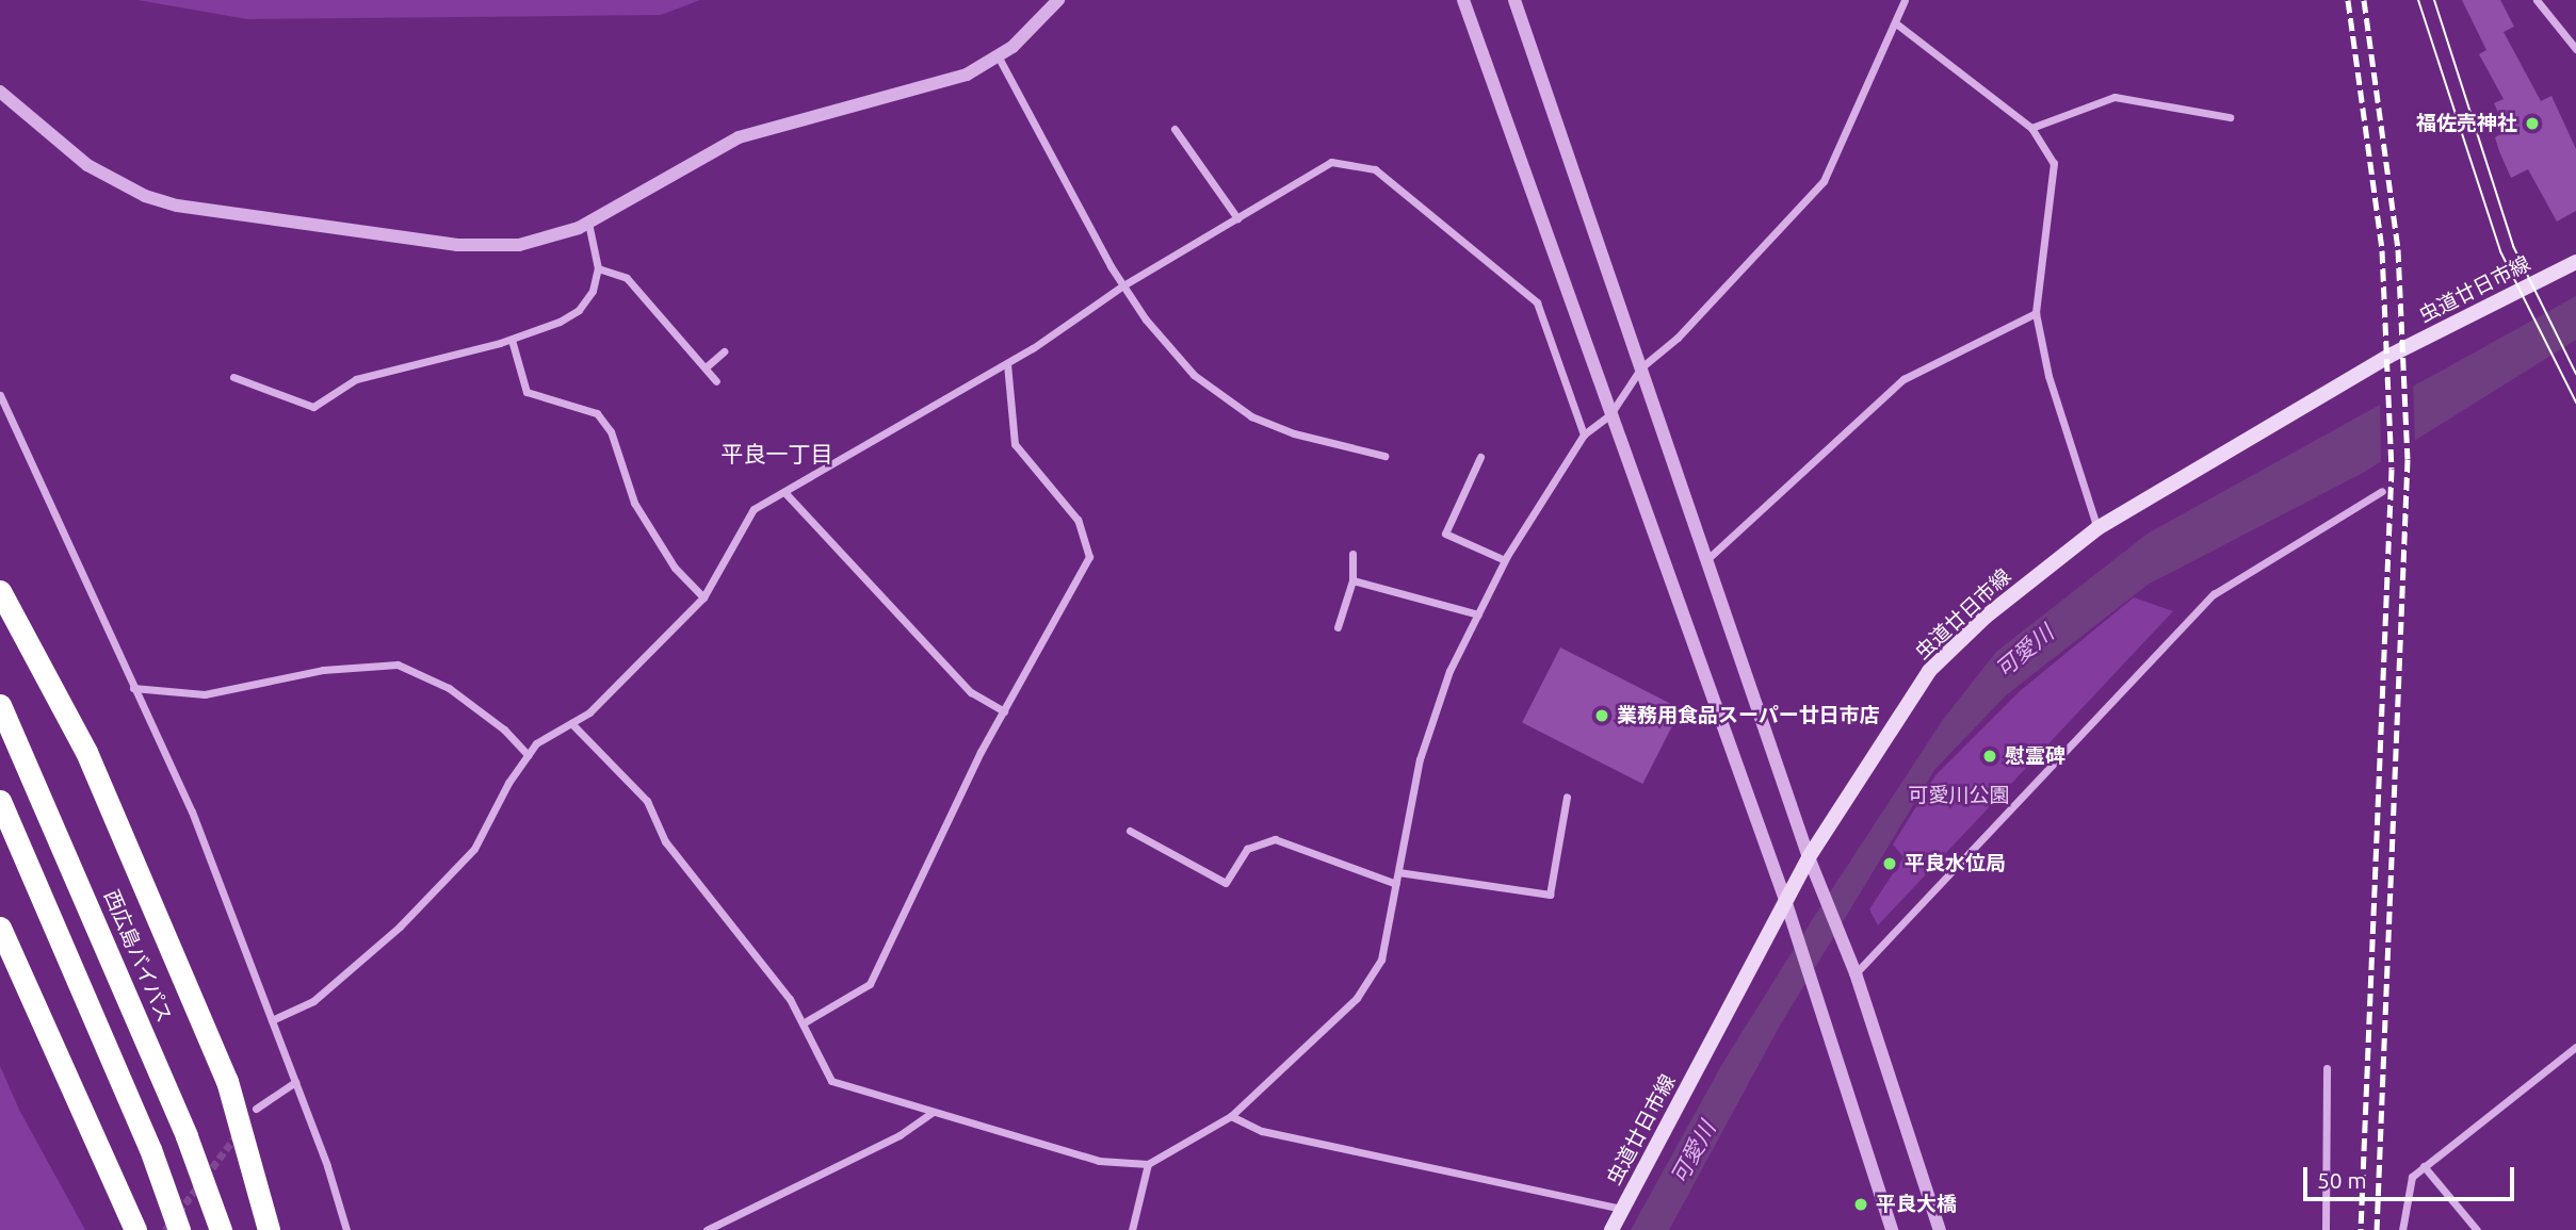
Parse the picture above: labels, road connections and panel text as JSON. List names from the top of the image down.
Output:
{
  "streets": {
    "highway": ["西広島バイパス"],
    "main road": ["虫道廿日市線"]
  },
  "districts": ["平良一丁目"],
  "water": ["可愛川"],
  "parks": ["可愛川公園"],
  "places": [
    "福佐売神社",
    "業務用食品スーパー廿日市店",
    "慰霊碑",
    "平良水位局",
    "平良大橋"
  ],
  "scale_bar": "50 m"
}
